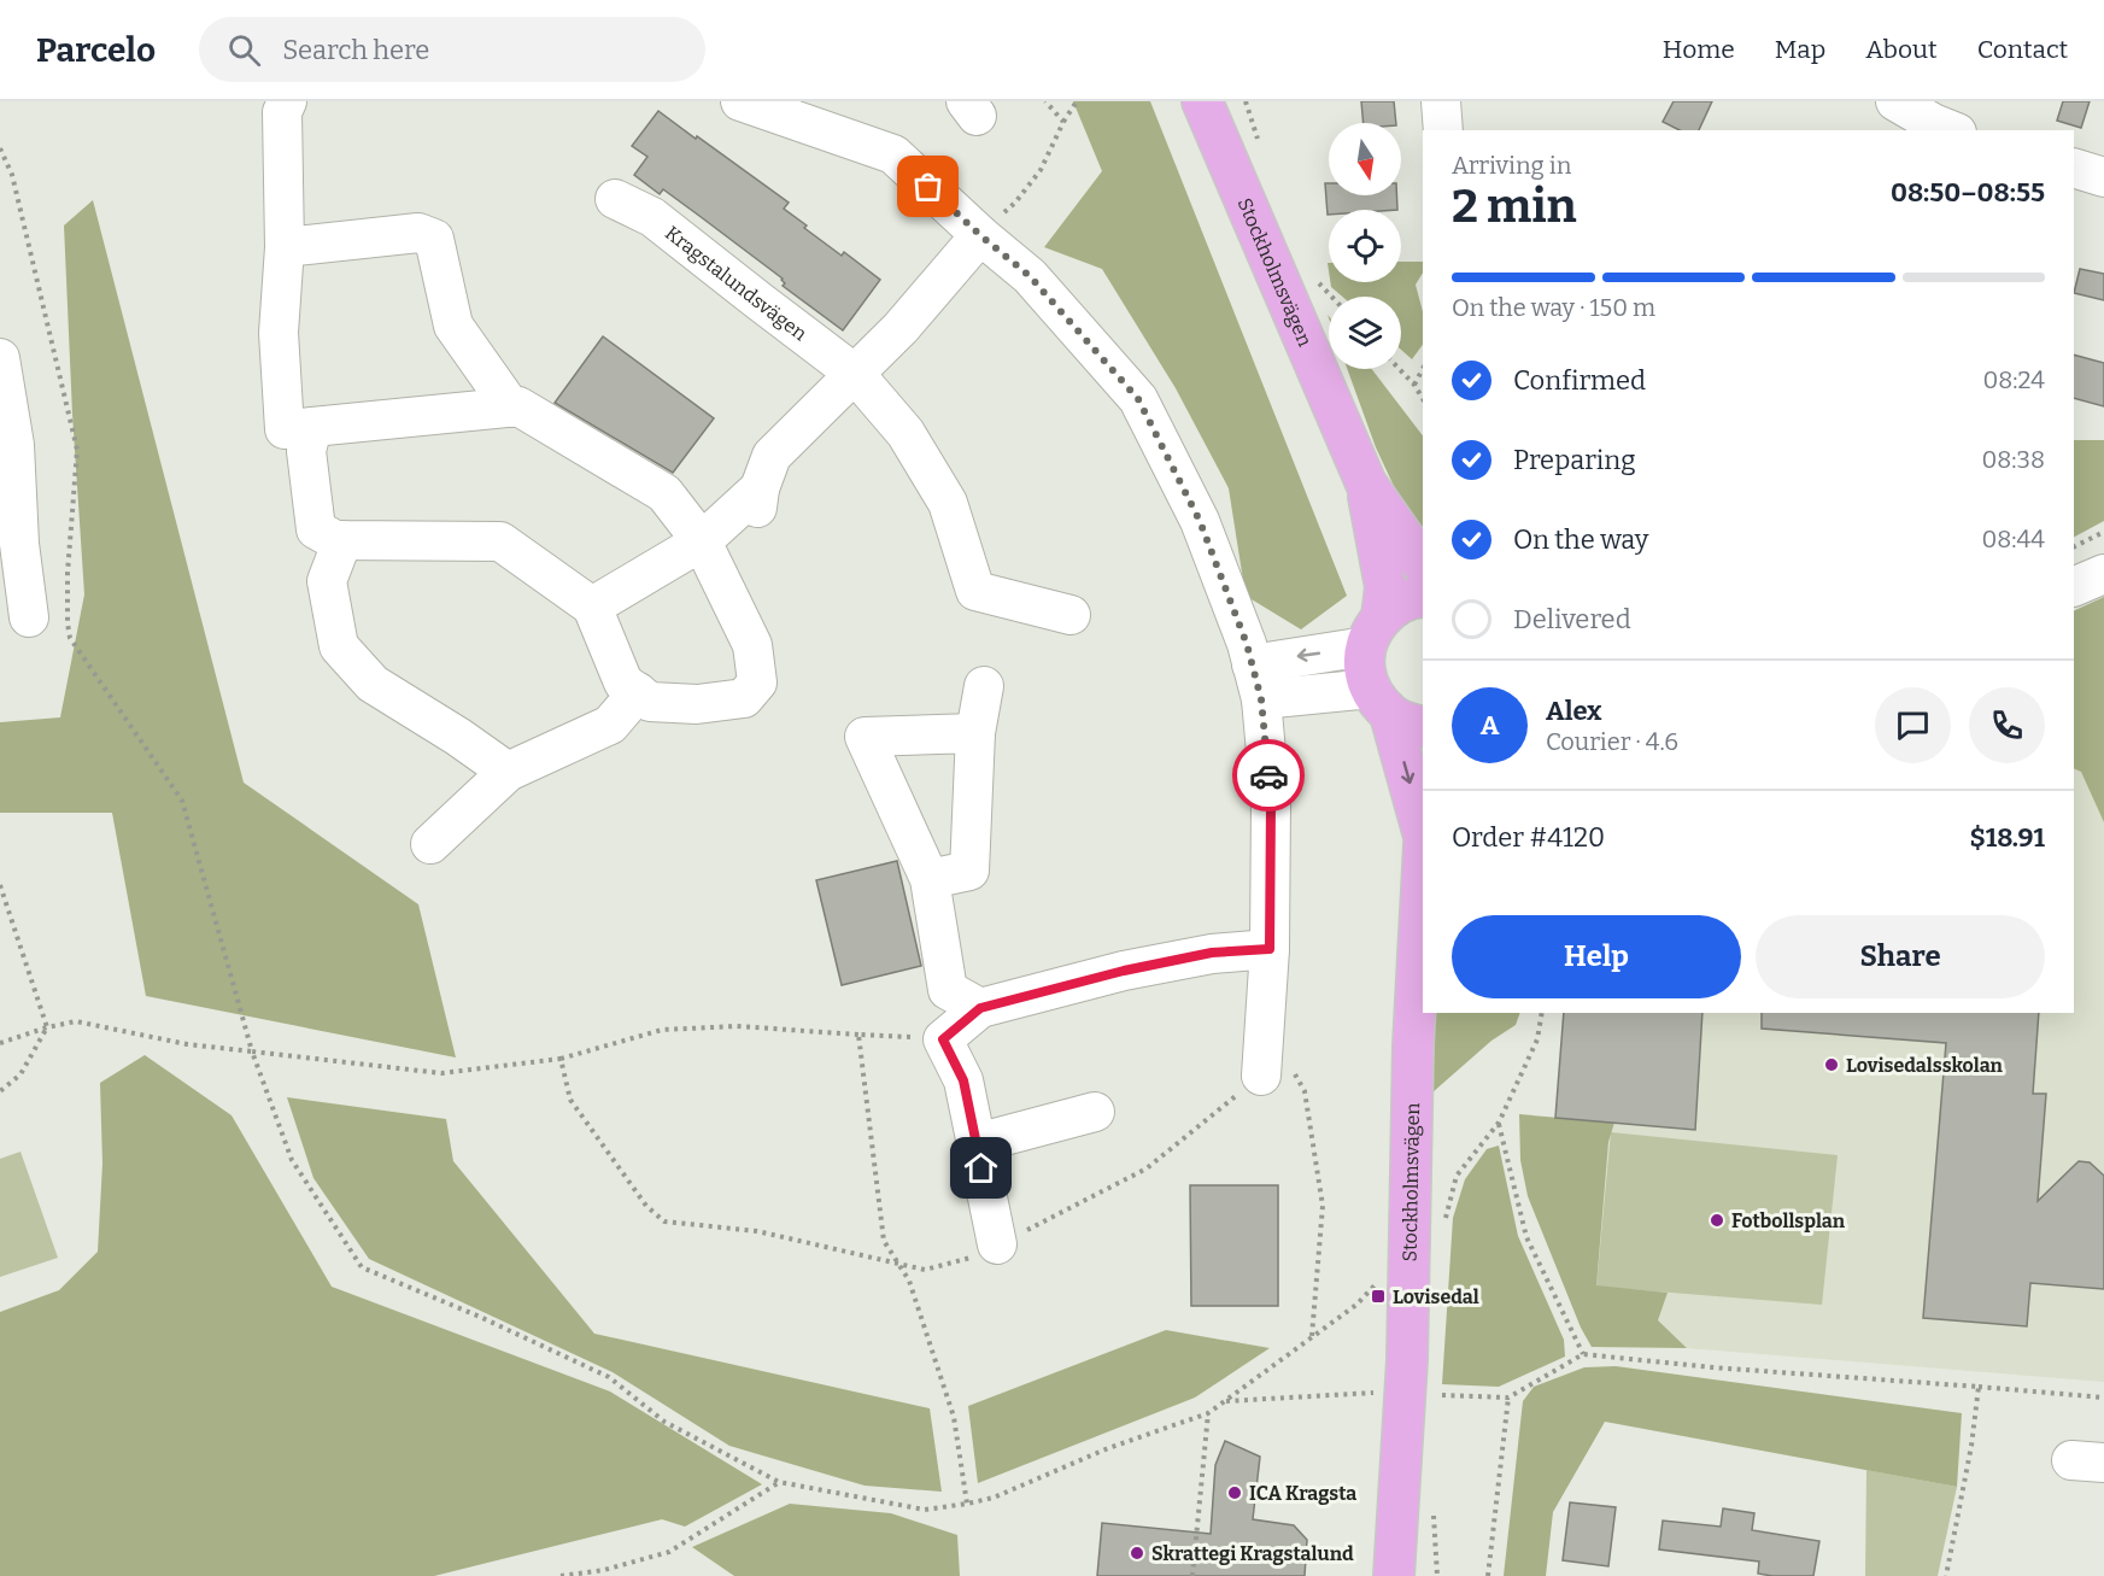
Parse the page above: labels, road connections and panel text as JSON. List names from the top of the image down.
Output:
{
  "streets": {
    "main road": ["Stockholmsvägen"],
    "street": ["Kragstalundsvägen"]
  },
  "places": {
    "other": [
      "Lovisedalsskolan",
      "Fotbollsplan",
      "ICA Kragsta",
      "Skrattegi Kragstalund"
    ],
    "transit": ["Lovisedal"]
  },
  "north": "bottom",
  "page": {
    "header": "Parcelo",
    "search": "Search here",
    "nav": [
      "Home",
      "Map",
      "About",
      "Contact"
    ],
    "heading": ["2 min", "Arriving in", "08:50–08:55"],
    "panel": [
      "Alex",
      "Courier · 4.6",
      "Order #4120",
      "$18.91"
    ],
    "bar": "On the way · 150 m",
    "list": [
      ["Confirmed", "08:24"],
      ["Preparing", "08:38"],
      ["On the way", "08:44"],
      "Delivered"
    ],
    "round": "A",
    "buttons": ["Help", "Share"]
  }
}
